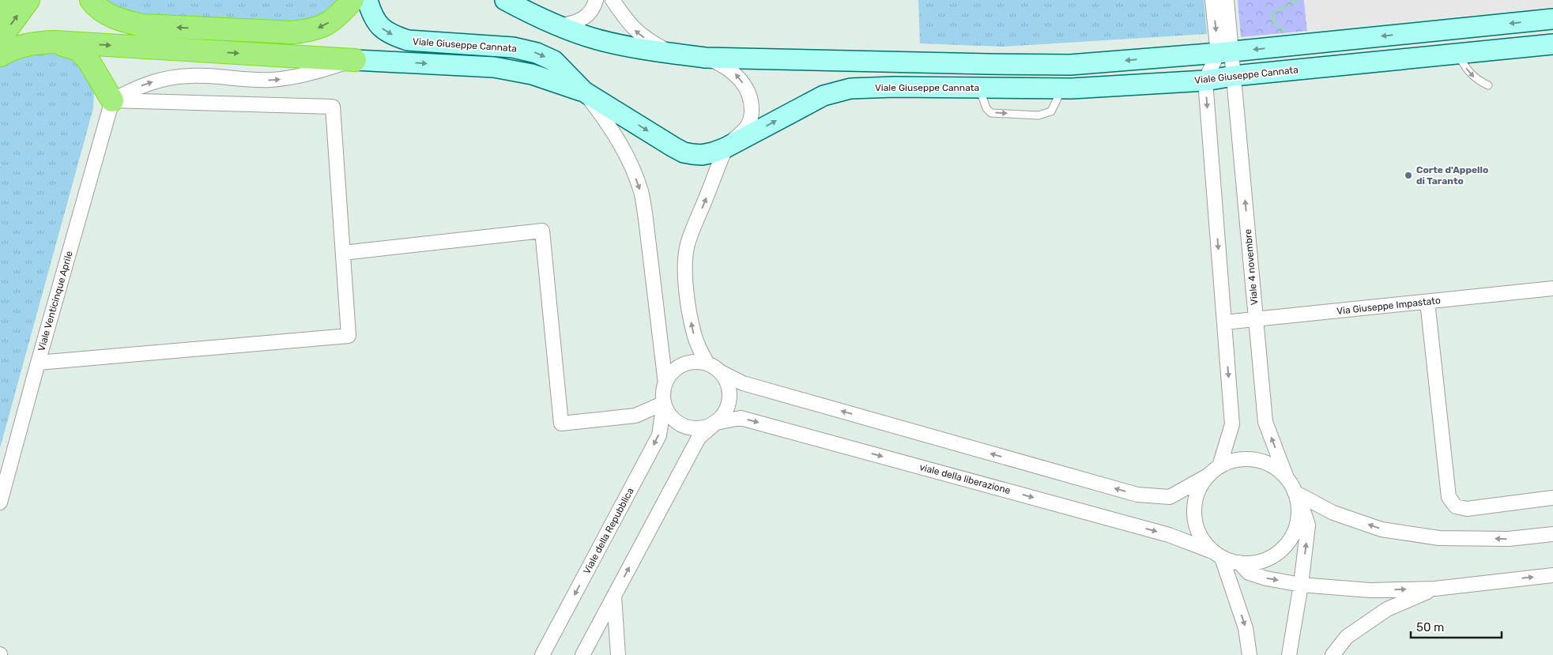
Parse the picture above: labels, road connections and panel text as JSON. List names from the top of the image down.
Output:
{
  "streets": {
    "street": [
      "Viale Giuseppe Cannata",
      "Viale 4 novembre",
      "Viale Venticinque Aprile",
      "Via Giuseppe Impastato",
      "viale della liberazione",
      "Viale della Repubblica"
    ]
  },
  "crossings": [
    ["Viale Giuseppe Cannata", "Viale 4 novembre"],
    ["Viale 4 novembre", "Via Giuseppe Impastato"],
    ["Viale 4 novembre", "viale della liberazione"],
    ["viale della liberazione", "Viale della Repubblica"]
  ],
  "places": ["Corte d'Appello di Taranto"],
  "scale_bar": "50 m"
}
